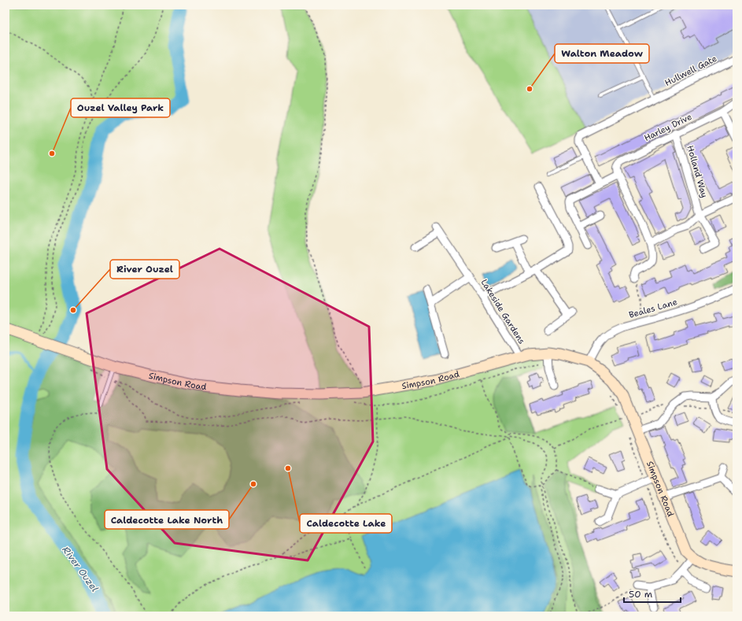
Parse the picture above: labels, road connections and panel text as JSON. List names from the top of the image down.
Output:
{
  "streets": {
    "street": [
      "Hullwell Gate",
      "Harley Drive",
      "Holland Way",
      "Beales Lane",
      "Lakeside Gardens",
      "Simpson Road"
    ]
  },
  "crossings": [
    ["Harley Drive", "Holland Way"],
    ["Beales Lane", "Simpson Road"],
    ["Lakeside Gardens", "Simpson Road"]
  ],
  "water": ["River Ouzel"],
  "places": [
    "Walton Meadow",
    "Ouzel Valley Park",
    "River Ouzel",
    "Caldecotte Lake",
    "Caldecotte Lake North"
  ],
  "scale_bar": "50 m"
}
